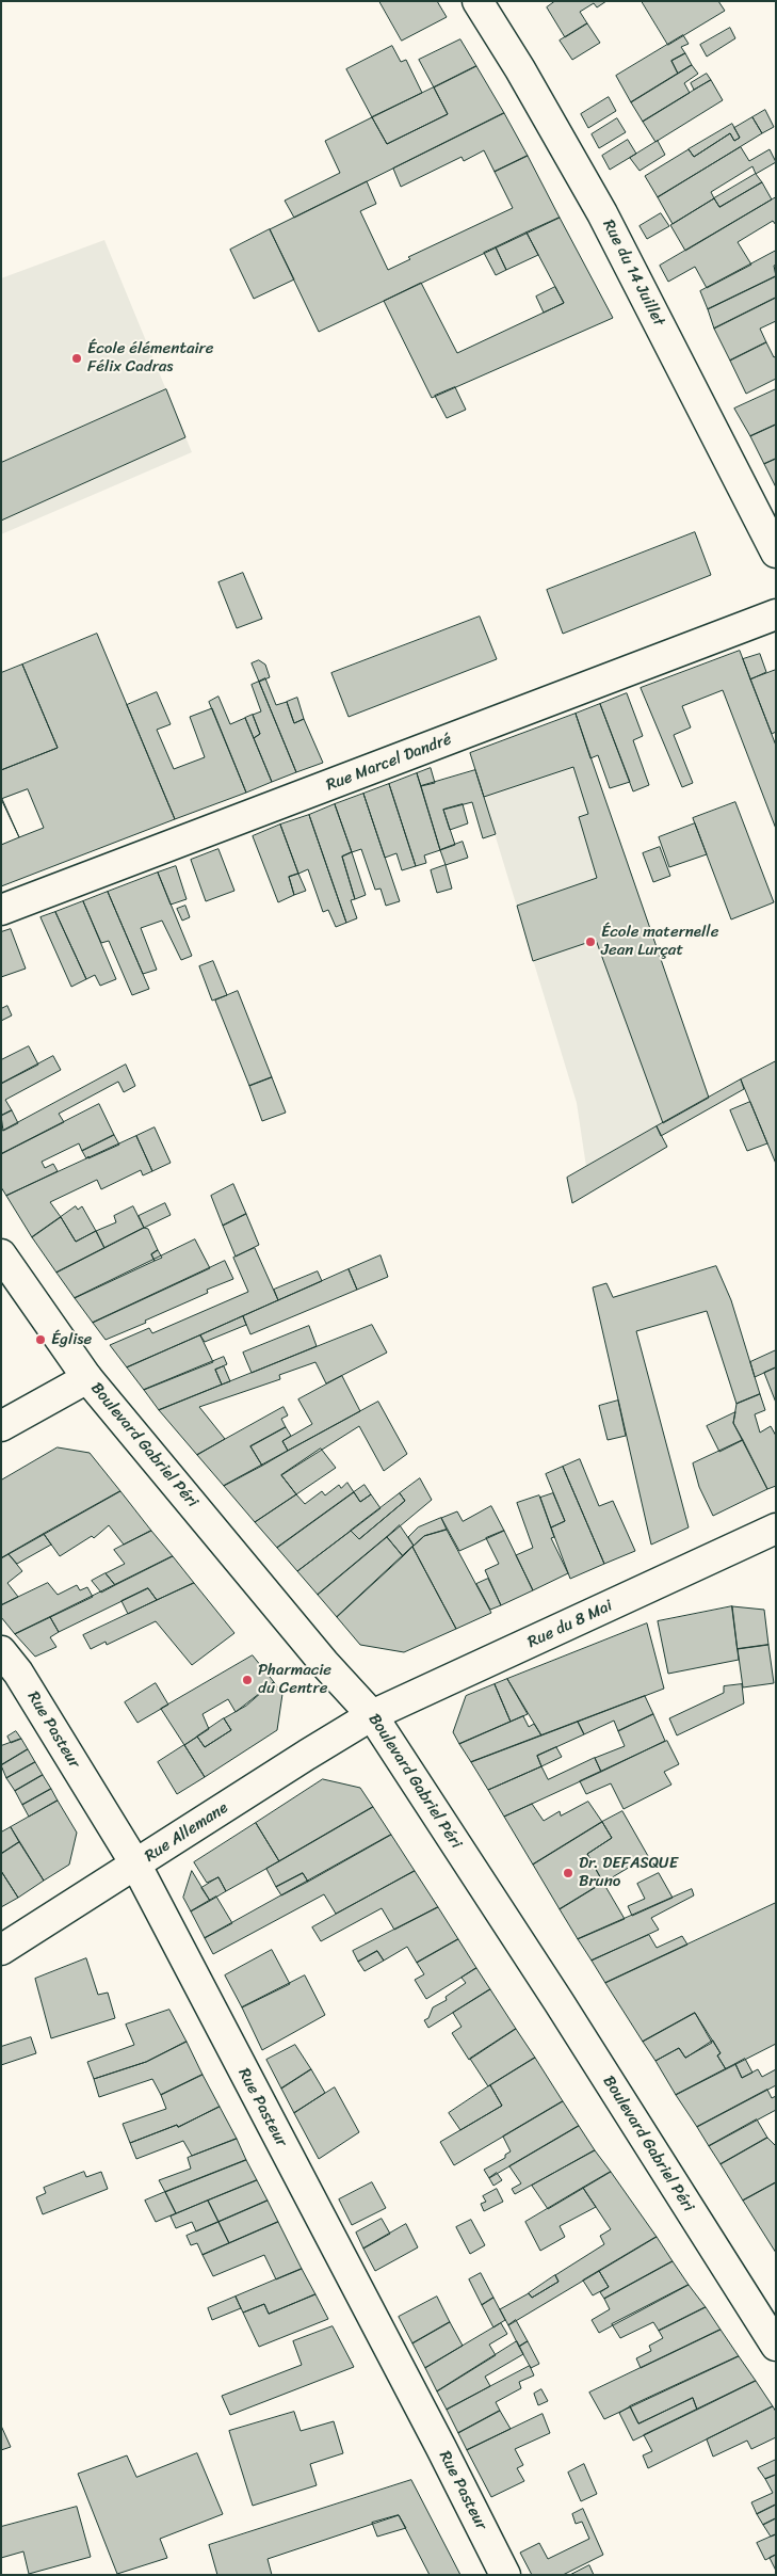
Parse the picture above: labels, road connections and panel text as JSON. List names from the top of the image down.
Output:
{
  "streets": {
    "street": [
      "Rue du 14 Juillet",
      "Rue Marcel Dandré",
      "Boulevard Gabriel Péri",
      "Rue du 8 Mai",
      "Rue Pasteur",
      "Rue Allemane"
    ]
  },
  "crossings": [
    ["Boulevard Gabriel Péri", "Rue du 8 Mai"],
    ["Boulevard Gabriel Péri", "Rue Allemane"],
    ["Rue du 8 Mai", "Rue Allemane"],
    ["Rue Pasteur", "Rue Allemane"]
  ],
  "places": [
    "École élémentaire Félix Cadras",
    "École maternelle Jean Lurçat",
    "Église",
    "Pharmacie du Centre",
    "Dr. DEFASQUE Bruno"
  ]
}
